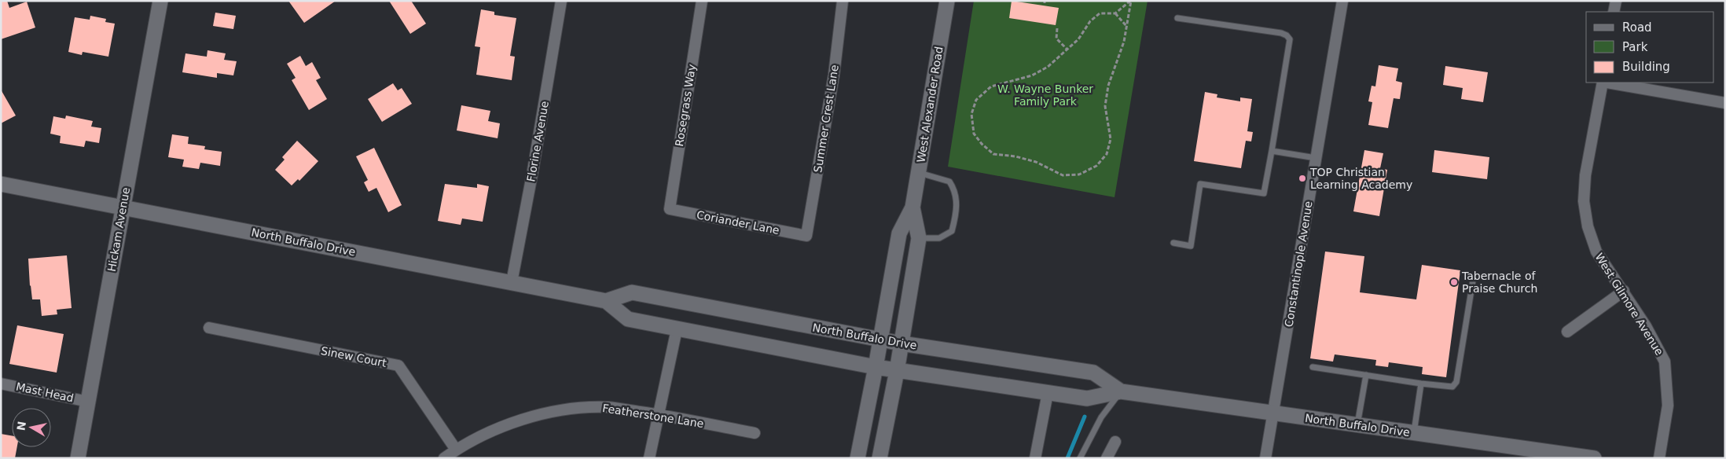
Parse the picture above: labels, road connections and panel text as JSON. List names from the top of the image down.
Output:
{
  "streets": {
    "main road": ["West Alexander Road", "Hickam Avenue", "North Buffalo Drive"],
    "street": [
      "Rosegrass Way",
      "Summer Crest Lane",
      "Florine Avenue",
      "Coriander Lane",
      "Constantinople Avenue",
      "West Gilmore Avenue",
      "Sinew Court",
      "Mast Head",
      "Featherstone Lane"
    ]
  },
  "crossings": [
    ["West Alexander Road", "North Buffalo Drive"],
    ["Rosegrass Way", "Coriander Lane"],
    ["Summer Crest Lane", "Coriander Lane"],
    ["Florine Avenue", "North Buffalo Drive"],
    ["Hickam Avenue", "North Buffalo Drive"],
    ["Hickam Avenue", "Mast Head"],
    ["North Buffalo Drive", "Constantinople Avenue"],
    ["Sinew Court", "Featherstone Lane"]
  ],
  "parks": ["W. Wayne Bunker Family Park"],
  "places": ["TOP Christian Learning Academy", "Tabernacle of Praise Church"],
  "legend": ["Road", "Park", "Building"],
  "north": "left"
}
